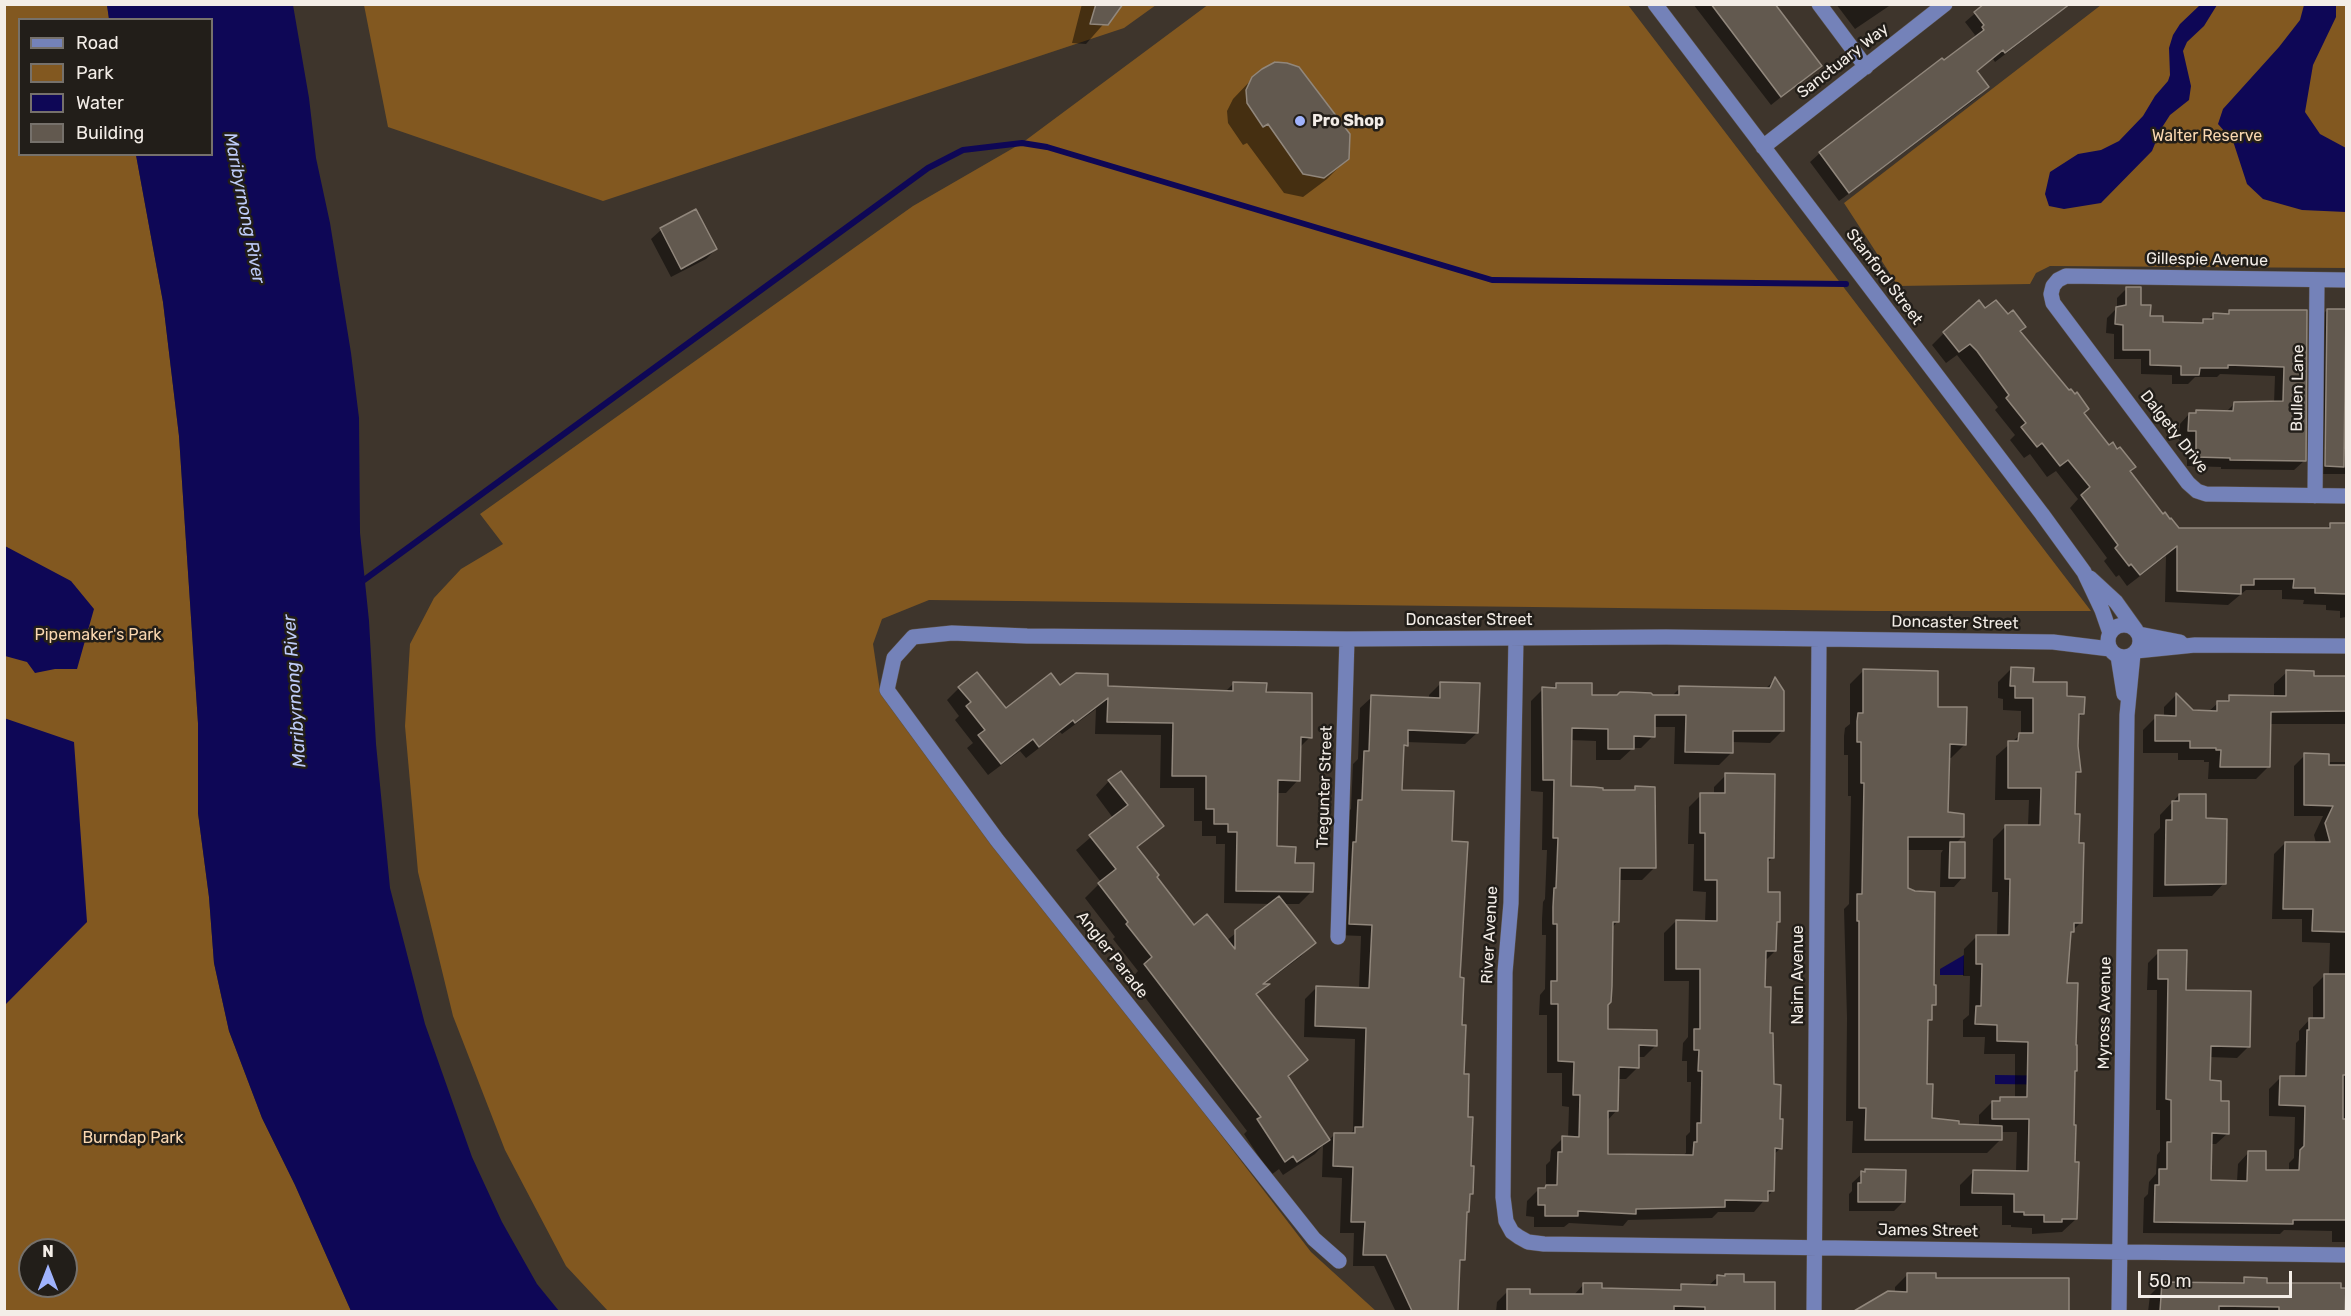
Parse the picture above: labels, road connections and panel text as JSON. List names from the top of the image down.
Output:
{
  "streets": {
    "street": [
      "Sanctuary Way",
      "Gillespie Avenue",
      "Stanford Street",
      "Bullen Lane",
      "Dalgety Drive",
      "Doncaster Street",
      "Tregunter Street",
      "River Avenue",
      "Angler Parade",
      "Nairn Avenue",
      "Myross Avenue",
      "James Street"
    ]
  },
  "crossings": [
    ["Sanctuary Way", "Stanford Street"],
    ["Gillespie Avenue", "Bullen Lane"],
    ["Gillespie Avenue", "Dalgety Drive"],
    ["Stanford Street", "Doncaster Street"],
    ["Stanford Street", "Myross Avenue"],
    ["Bullen Lane", "Dalgety Drive"],
    ["Doncaster Street", "Tregunter Street"],
    ["Doncaster Street", "River Avenue"],
    ["Doncaster Street", "Angler Parade"],
    ["Doncaster Street", "Nairn Avenue"],
    ["Doncaster Street", "Myross Avenue"],
    ["River Avenue", "James Street"],
    ["Nairn Avenue", "James Street"],
    ["Myross Avenue", "James Street"]
  ],
  "water": ["Maribyrnong River"],
  "parks": ["Walter Reserve", "Pipemaker's Park", "Burndap Park"],
  "places": ["Pro Shop"],
  "legend": [
    "Road",
    "Park",
    "Water",
    "Building"
  ],
  "scale_bar": "50 m",
  "north": "top"
}
